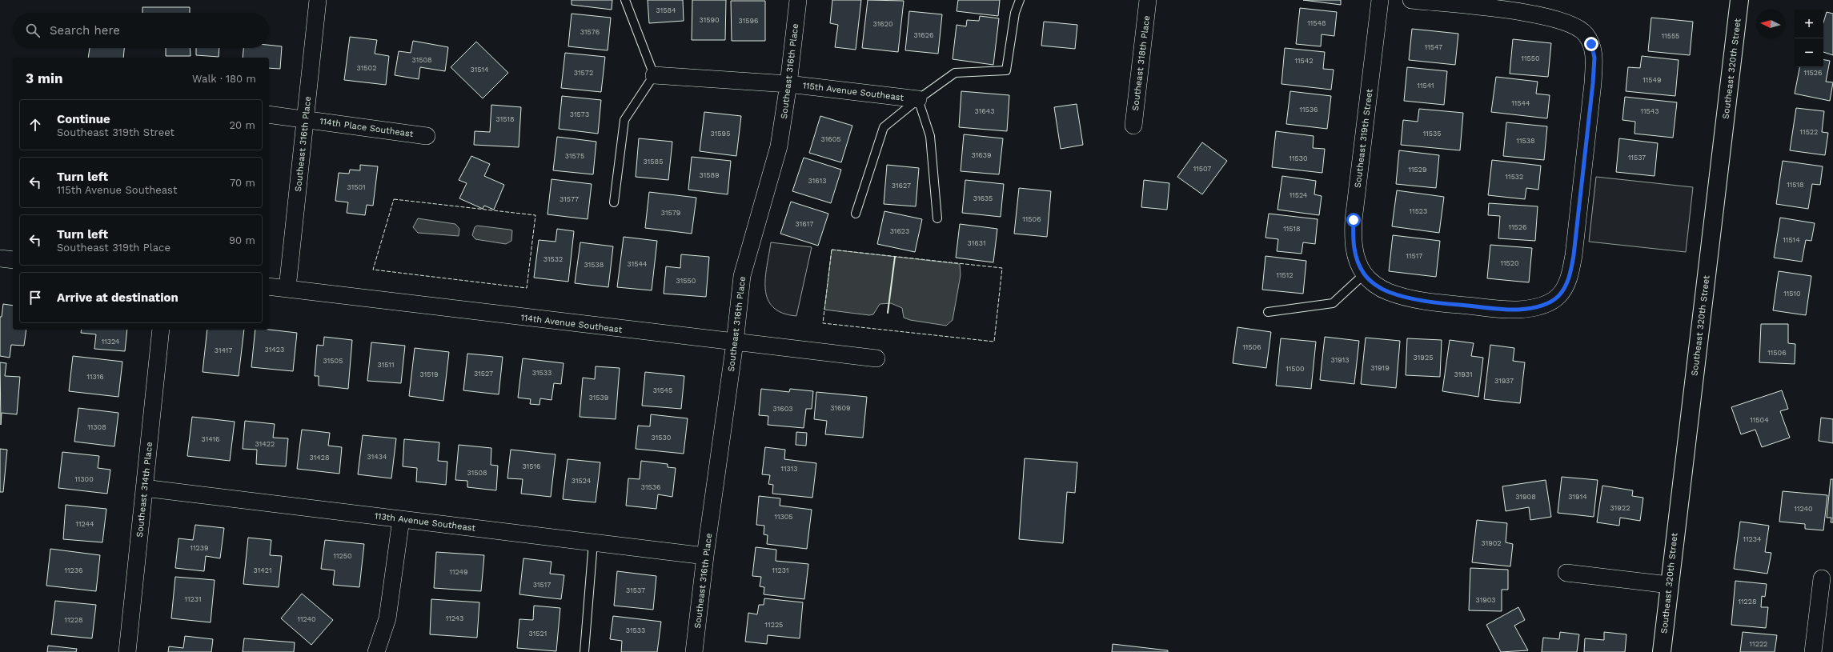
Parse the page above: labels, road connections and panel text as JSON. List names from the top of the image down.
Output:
{
  "streets": {
    "street": [
      "Southeast 318th Place",
      "Southeast 320th Street",
      "Southeast 316th Place",
      "115th Avenue Southeast",
      "114th Place Southeast",
      "Southeast 319th Street",
      "114th Avenue Southeast",
      "Southeast 314th Place",
      "113th Avenue Southeast"
    ]
  },
  "crossings": [
    ["Southeast 316th Place", "115th Avenue Southeast"],
    ["Southeast 316th Place", "114th Place Southeast"],
    ["Southeast 316th Place", "114th Avenue Southeast"],
    ["Southeast 316th Place", "113th Avenue Southeast"],
    ["Southeast 314th Place", "113th Avenue Southeast"]
  ],
  "house_numbers": [
    "31584",
    "31590",
    "31596",
    "11548",
    "31620",
    "31576",
    "31626",
    "11555",
    "11547",
    "11550",
    "31508",
    "11542",
    "31502",
    "31514",
    "31572",
    "11526",
    "11549",
    "11541",
    "11544",
    "11536",
    "31643",
    "11543",
    "31573",
    "31518",
    "11522",
    "31595",
    "11535",
    "31605",
    "11538",
    "31639",
    "31575",
    "11537",
    "11530",
    "31585",
    "11507",
    "11529",
    "31589",
    "11532",
    "31613",
    "11518",
    "31627",
    "31501",
    "11524",
    "31635",
    "31577",
    "11523",
    "31579",
    "11506",
    "31617",
    "11526",
    "11518",
    "31623",
    "11514",
    "31631",
    "11517",
    "31532",
    "11520",
    "31544",
    "31538",
    "11512",
    "31550",
    "11510",
    "11324",
    "11506",
    "31423",
    "31417",
    "11506",
    "31925",
    "31913",
    "31505",
    "31511",
    "31919",
    "11500",
    "31533",
    "31527",
    "31519",
    "31931",
    "11316",
    "31937",
    "31545",
    "31539",
    "31609",
    "31603",
    "11504",
    "11308",
    "31530",
    "31416",
    "31422",
    "31434",
    "31428",
    "31516",
    "11313",
    "31508",
    "11300",
    "31524",
    "31536",
    "31908",
    "31914",
    "31922",
    "11240",
    "11305",
    "11244",
    "11234",
    "31902",
    "11239",
    "11250",
    "11236",
    "31421",
    "11231",
    "11249",
    "31517",
    "31537",
    "11231",
    "31903",
    "11228",
    "11243",
    "11240",
    "11228",
    "11225",
    "31533",
    "31521",
    "11222"
  ],
  "north": "left",
  "page": {
    "map_buttons": ["+", "−"],
    "search": "Search here",
    "heading": ["3 min", "Walk · 180 m"],
    "list": [
      ["Continue", "Southeast 319th Street", "20 m"],
      ["Turn left", "115th Avenue Southeast", "70 m"],
      ["Turn left", "Southeast 319th Place", "90 m"],
      "Arrive at destination"
    ]
  }
}
